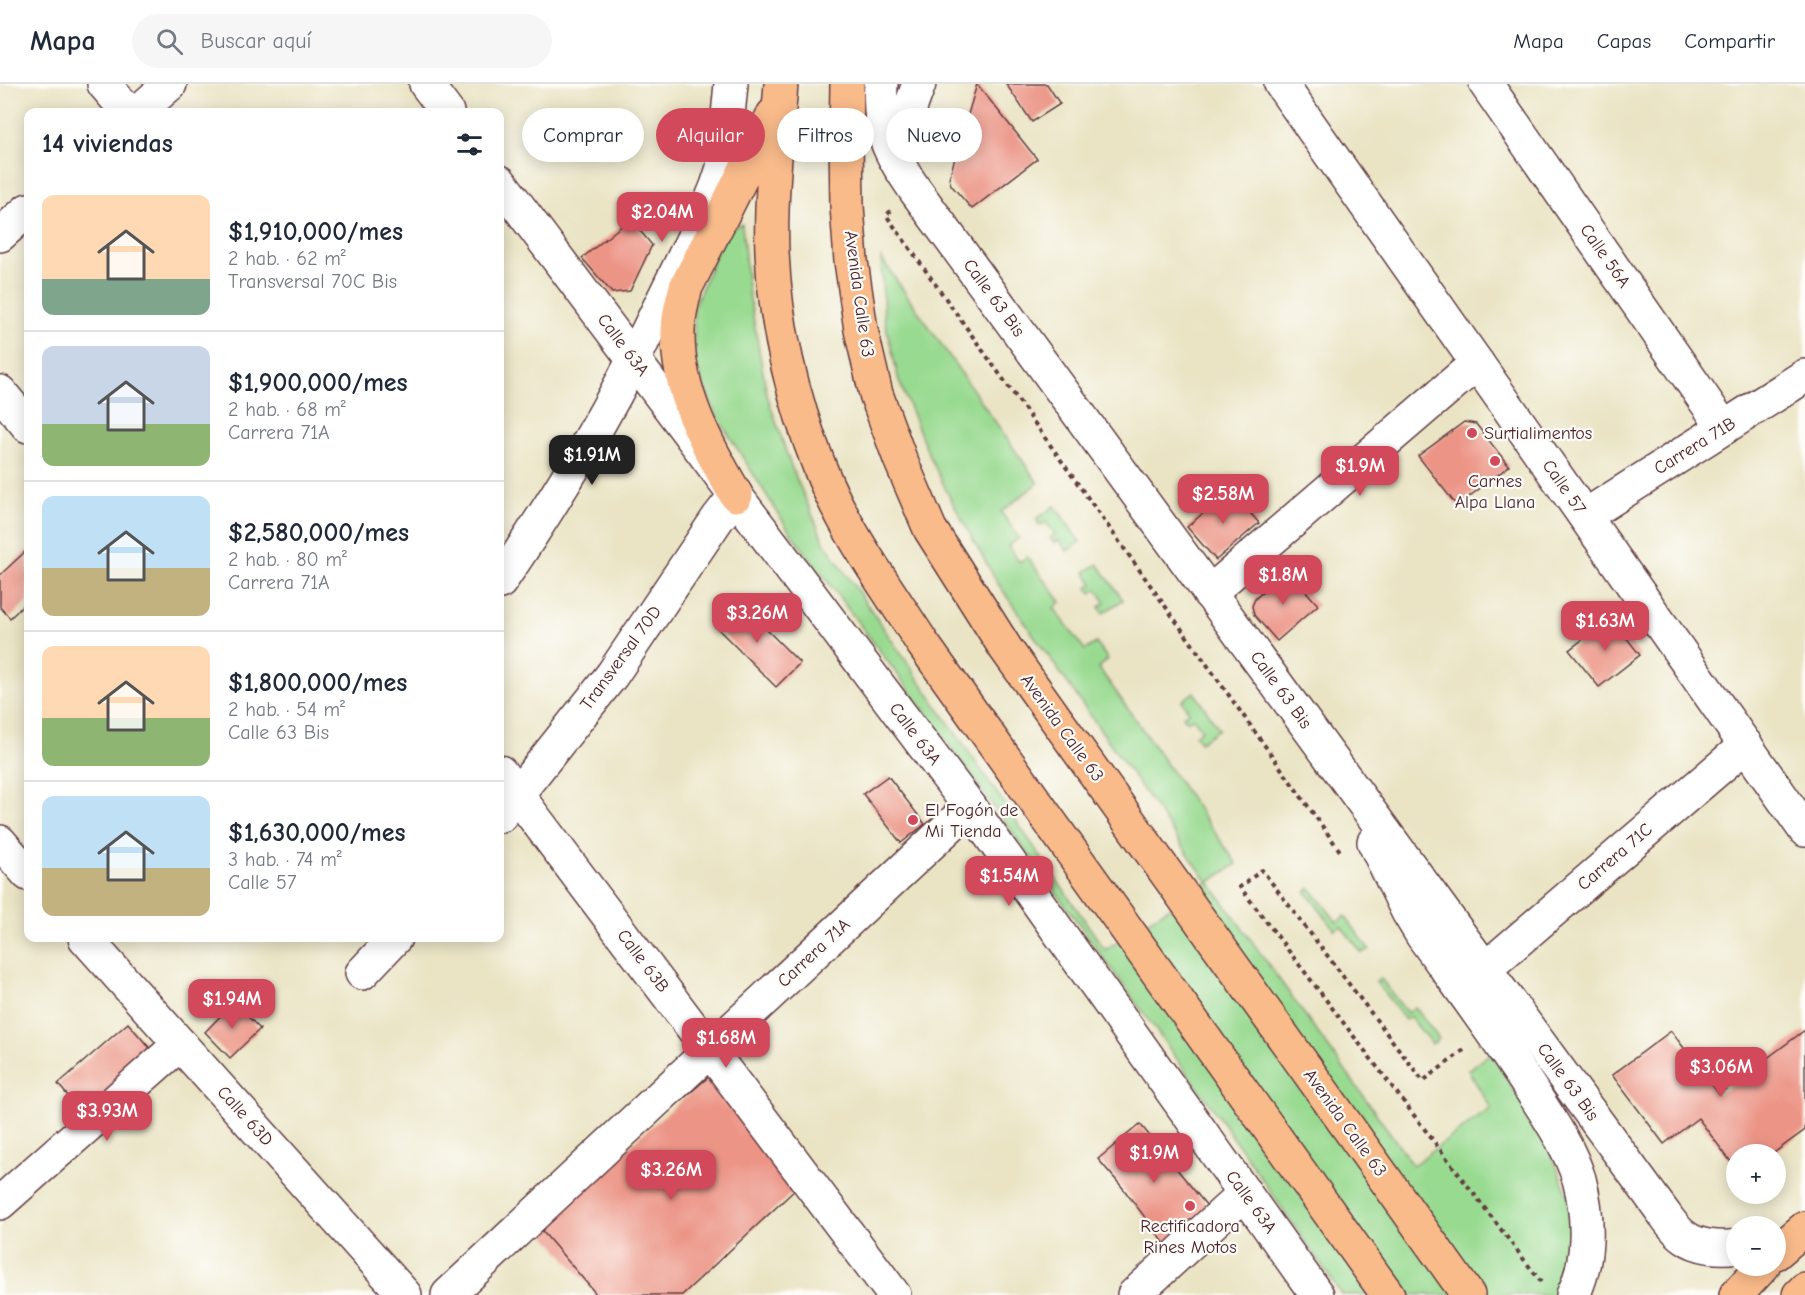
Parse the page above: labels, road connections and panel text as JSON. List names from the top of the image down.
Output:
{
  "streets": {
    "main road": ["Avenida Calle 63"],
    "street": [
      "Calle 56A",
      "Calle 63 Bis",
      "Calle 63A",
      "Carrera 71B",
      "Calle 57",
      "Transversal 70D",
      "Carrera 71C",
      "Carrera 71A",
      "Calle 63B",
      "Calle 63D"
    ]
  },
  "crossings": [
    ["Calle 56A", "Carrera 71B"],
    ["Calle 63 Bis", "Carrera 71C"],
    ["Calle 63A", "Transversal 70D"],
    ["Calle 63A", "Carrera 71A"],
    ["Carrera 71B", "Calle 57"],
    ["Calle 57", "Carrera 71C"],
    ["Transversal 70D", "Calle 63B"],
    ["Carrera 71A", "Calle 63B"]
  ],
  "places": [
    "Surtialimentos",
    "Carnes Alpa Llana",
    "El Fogón de Mi Tienda",
    "Rectificadora Rines Motos"
  ],
  "page": {
    "header": "Mapa",
    "search": "Buscar aquí",
    "nav": ["Mapa", "Capas", "Compartir"],
    "chip": [
      "Comprar",
      "Alquilar",
      "Filtros",
      "Nuevo"
    ],
    "heading": "14 viviendas",
    "list": [
      {
        "name": "$1,910,000/mes",
        "note": "2 hab. · 62 m² · Transversal 70C Bis"
      },
      {
        "name": "$1,900,000/mes",
        "note": "2 hab. · 68 m² · Carrera 71A"
      },
      {
        "name": "$2,580,000/mes",
        "note": "2 hab. · 80 m² · Carrera 71A"
      },
      {
        "name": "$1,800,000/mes",
        "note": "2 hab. · 54 m² · Calle 63 Bis"
      },
      {
        "name": "$1,630,000/mes",
        "note": "3 hab. · 74 m² · Calle 57"
      }
    ],
    "price": [
      "$2.04M",
      "$1.91M",
      "$1.9M",
      "$2.58M",
      "$1.8M",
      "$3.26M",
      "$1.63M",
      "$1.54M",
      "$1.94M",
      "$1.68M",
      "$3.06M",
      "$3.93M",
      "$1.9M",
      "$3.26M"
    ],
    "map_buttons": ["+", "−"]
  }
}
